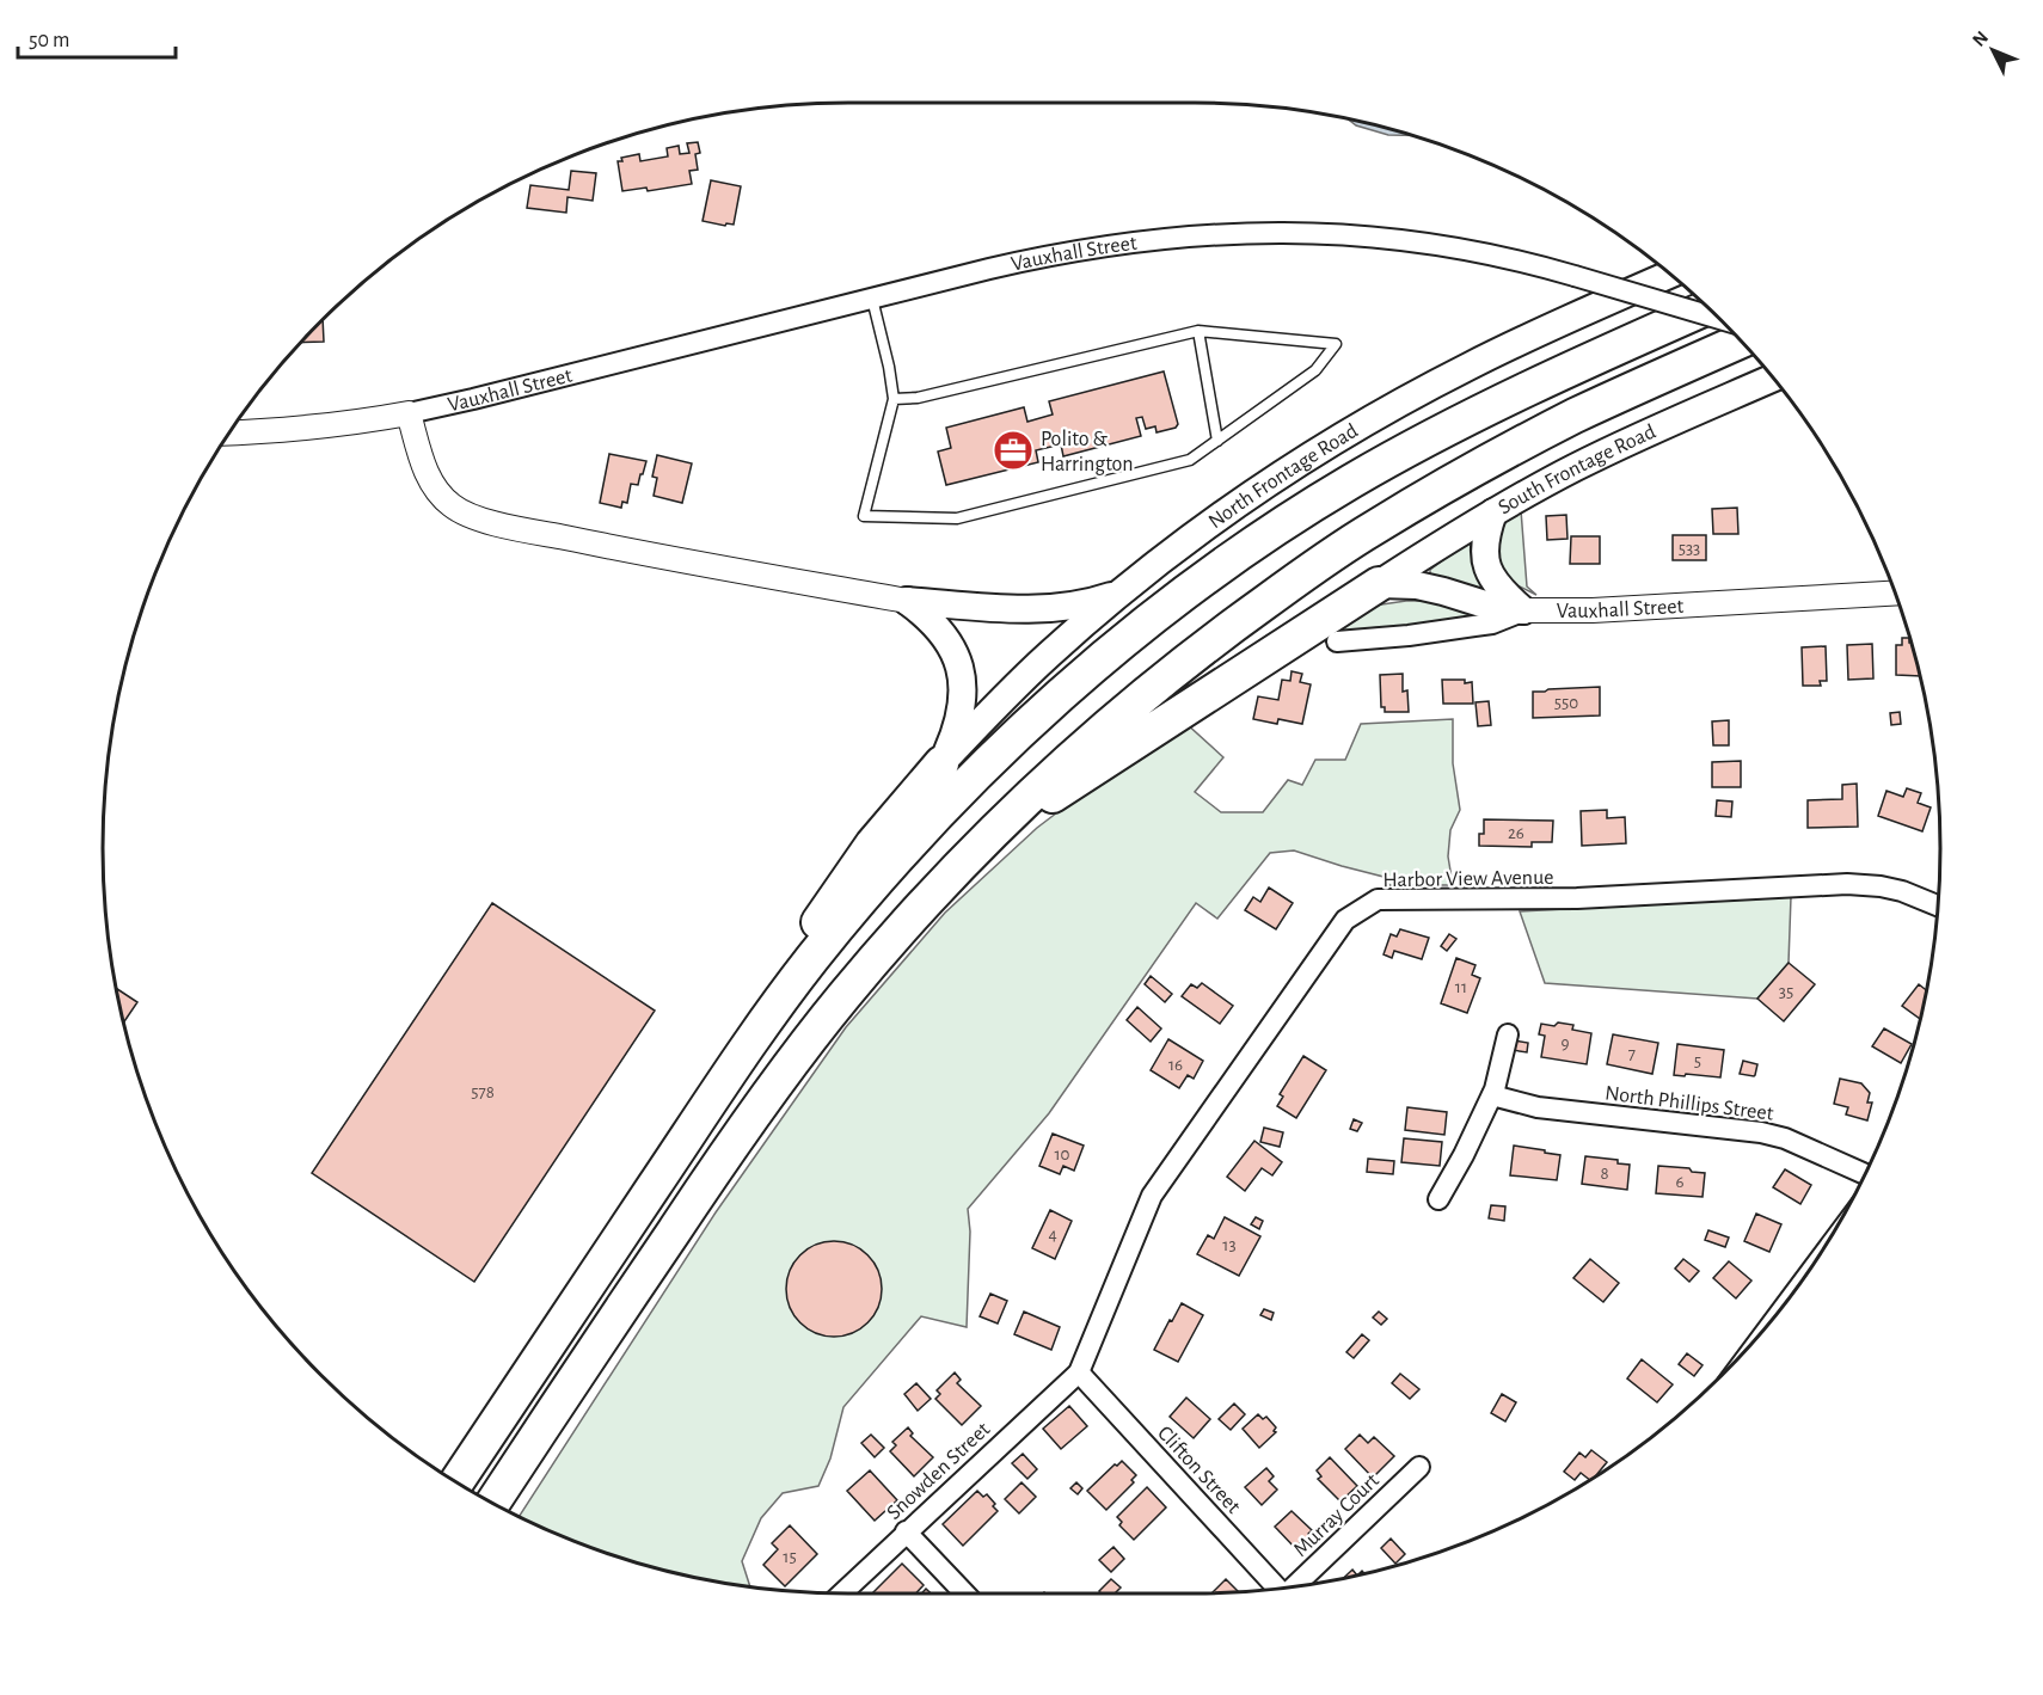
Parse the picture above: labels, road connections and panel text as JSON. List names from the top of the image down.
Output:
{
  "streets": {
    "main road": ["South Frontage Road", "North Frontage Road"],
    "street": [
      "Vauxhall Street",
      "Harbor View Avenue",
      "North Phillips Street",
      "Clifton Street",
      "Snowden Street",
      "Murray Court"
    ]
  },
  "crossings": [
    ["Harbor View Avenue", "Clifton Street"],
    ["Harbor View Avenue", "Snowden Street"],
    ["Clifton Street", "Snowden Street"]
  ],
  "places": {
    "office": ["Polito & Harrington"]
  },
  "house_numbers": [
    "533",
    "550",
    "26",
    "11",
    "35",
    "9",
    "7",
    "5",
    "16",
    "578",
    "10",
    "8",
    "6",
    "4",
    "13",
    "15"
  ],
  "scale_bar": "50 m",
  "north": "top left"
}
